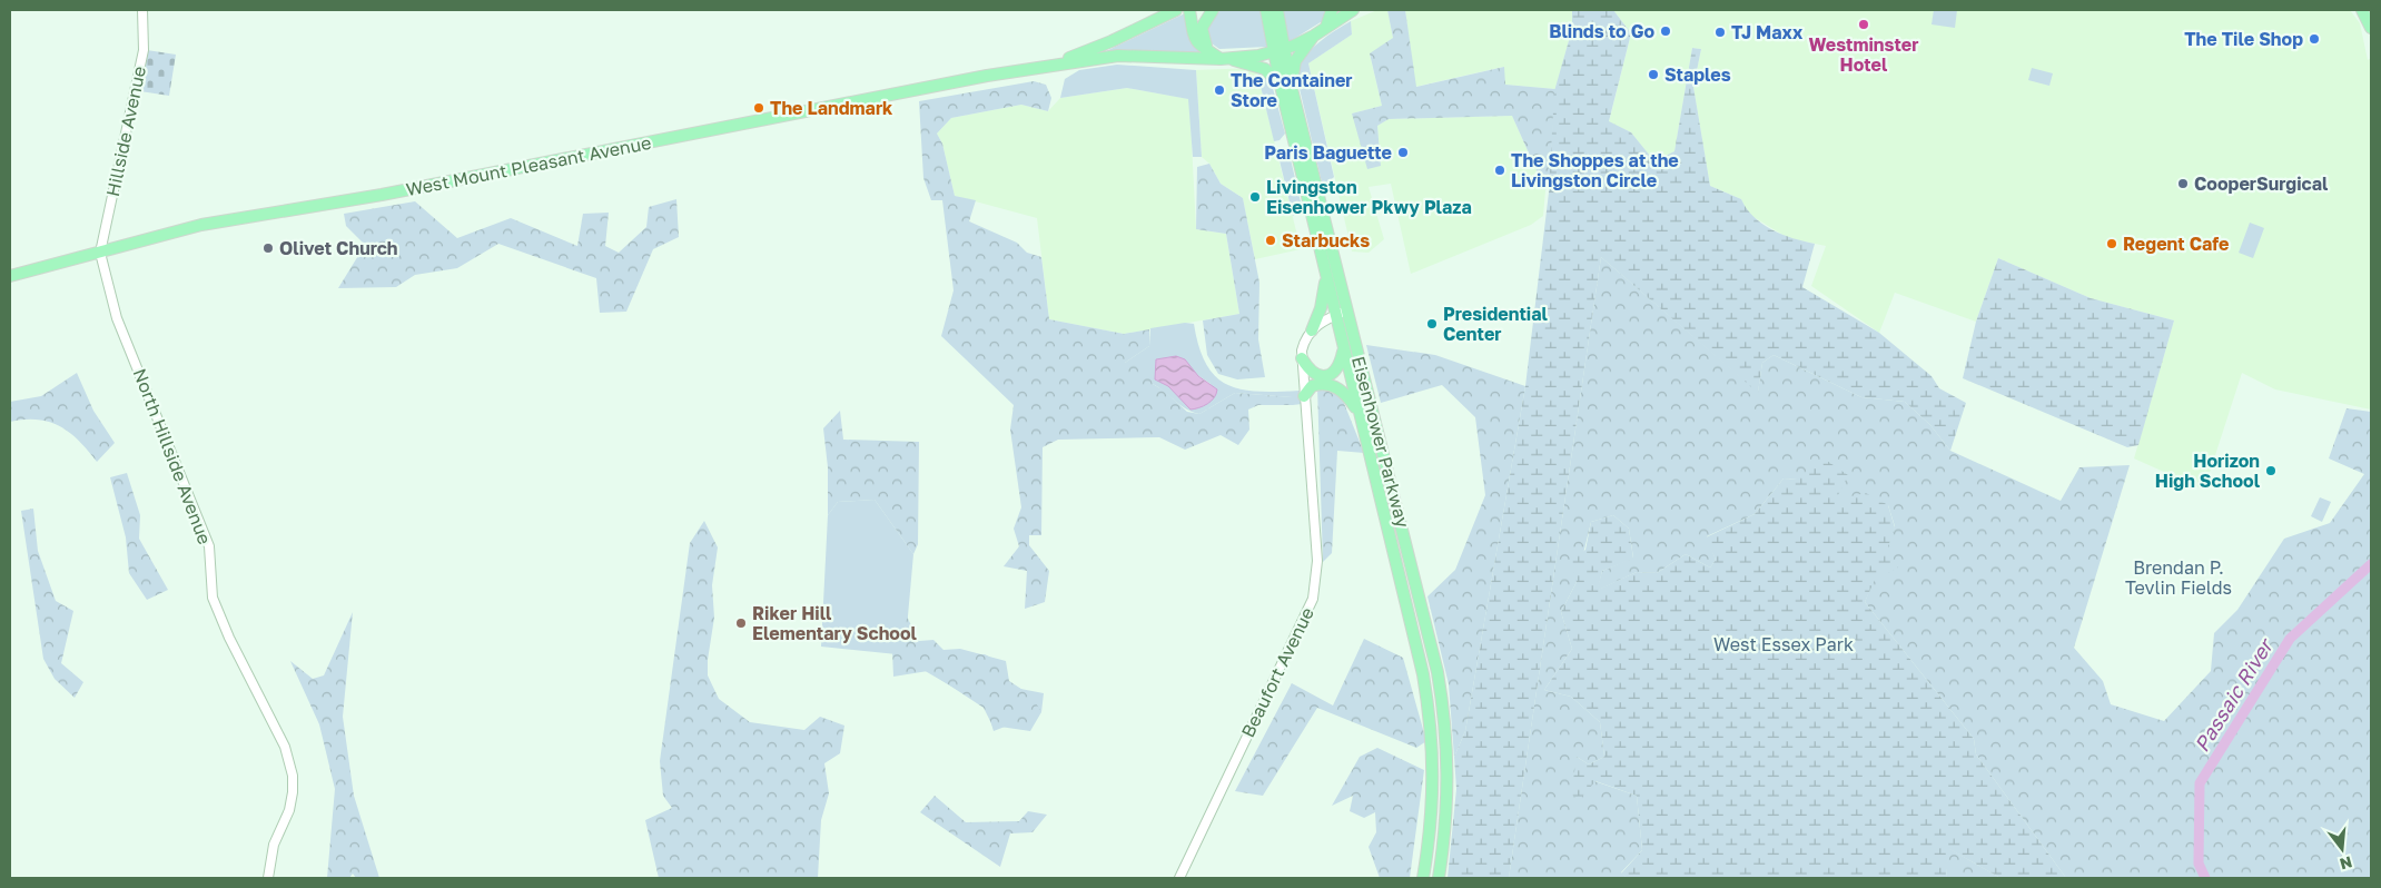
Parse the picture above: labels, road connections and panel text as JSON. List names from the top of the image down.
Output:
{
  "streets": {
    "main road": ["West Mount Pleasant Avenue", "Eisenhower Parkway"],
    "street": ["Hillside Avenue", "North Hillside Avenue", "Beaufort Avenue"]
  },
  "crossings": [
    ["Hillside Avenue", "West Mount Pleasant Avenue"],
    ["Hillside Avenue", "North Hillside Avenue"],
    ["West Mount Pleasant Avenue", "North Hillside Avenue"]
  ],
  "water": ["Passaic River"],
  "parks": ["Brendan P. Tevlin Fields", "West Essex Park"],
  "places": [
    "Westminster Hotel",
    "Blinds to Go",
    "TJ Maxx",
    "The Tile Shop",
    "Staples",
    "The Container Store",
    "The Landmark",
    "Paris Baguette",
    "The Shoppes at the Livingston Circle",
    "CooperSurgical",
    "Livingston Eisenhower Pkwy Plaza",
    "Starbucks",
    "Regent Cafe",
    "Olivet Church",
    "Presidential Center",
    "Horizon High School",
    "Riker Hill Elementary School"
  ],
  "north": "bottom"
}
